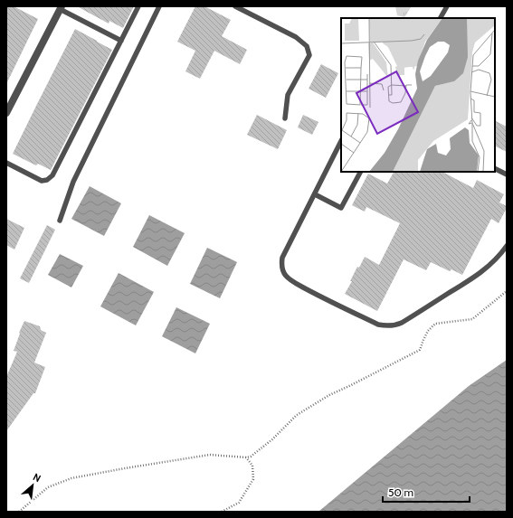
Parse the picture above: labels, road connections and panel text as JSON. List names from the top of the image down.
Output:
{
  "scale_bar": "50 m",
  "north": "top right"
}
